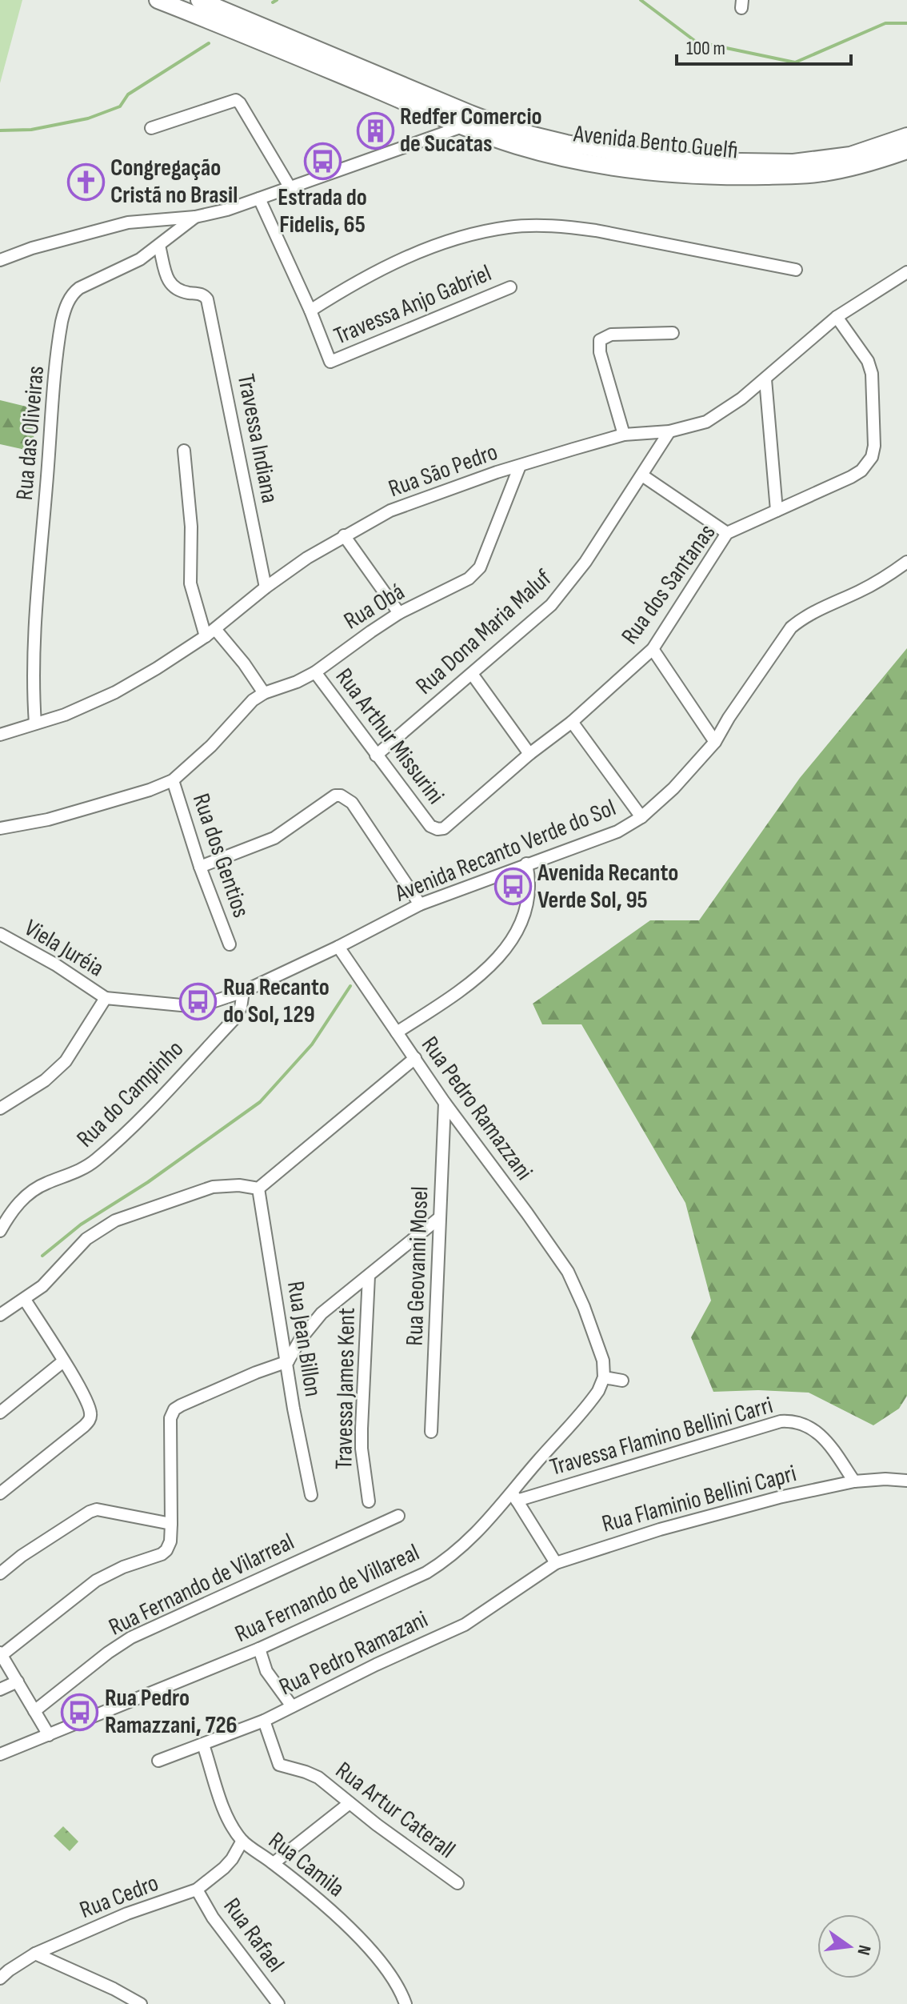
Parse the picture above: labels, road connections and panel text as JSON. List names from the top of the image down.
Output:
{
  "streets": {
    "main road": ["Avenida Bento Guelfi"],
    "street": [
      "Travessa Anjo Gabriel",
      "Rua das Oliveiras",
      "Travessa Indiana",
      "Rua São Pedro",
      "Rua dos Santanas",
      "Rua Obá",
      "Rua Dona Maria Maluf",
      "Rua Arthur Missurini",
      "Avenida Recanto Verde do Sol",
      "Rua dos Gentios",
      "Viela Juréia",
      "Rua do Campinho",
      "Rua Pedro Ramazzani",
      "Rua Geovanni Mosel",
      "Rua Jean Billon",
      "Travessa James Kent",
      "Travessa Flamino Bellini Carri",
      "Rua Flaminio Bellini Capri",
      "Rua Fernando de Vilarreal",
      "Rua Fernando de Villareal",
      "Rua Pedro Ramazani",
      "Rua Artur Caterall",
      "Rua Camila",
      "Rua Cedro",
      "Rua Rafael"
    ]
  },
  "crossings": [
    ["Rua das Oliveiras", "Travessa Indiana"],
    ["Rua das Oliveiras", "Rua São Pedro"],
    ["Travessa Indiana", "Rua São Pedro"],
    ["Rua São Pedro", "Rua dos Santanas"],
    ["Rua São Pedro", "Rua Obá"],
    ["Rua São Pedro", "Rua Dona Maria Maluf"],
    ["Rua dos Santanas", "Rua Arthur Missurini"],
    ["Rua Obá", "Rua Arthur Missurini"],
    ["Rua Dona Maria Maluf", "Rua Arthur Missurini"],
    ["Avenida Recanto Verde do Sol", "Viela Juréia"],
    ["Avenida Recanto Verde do Sol", "Rua do Campinho"],
    ["Avenida Recanto Verde do Sol", "Rua Pedro Ramazzani"],
    ["Rua Pedro Ramazzani", "Rua Geovanni Mosel"],
    ["Rua Pedro Ramazzani", "Rua Fernando de Villareal"],
    ["Travessa Flamino Bellini Carri", "Rua Flaminio Bellini Capri"],
    ["Travessa Flamino Bellini Carri", "Rua Fernando de Villareal"],
    ["Rua Flaminio Bellini Capri", "Rua Pedro Ramazani"],
    ["Rua Pedro Ramazani", "Rua Artur Caterall"],
    ["Rua Pedro Ramazani", "Rua Camila"],
    ["Rua Camila", "Rua Cedro"],
    ["Rua Cedro", "Rua Rafael"]
  ],
  "places": {
    "building": ["Redfer Comercio de Sucatas"],
    "bus stop": [
      "Estrada do Fidelis, 65",
      "Avenida Recanto Verde Sol, 95",
      "Rua Recanto do Sol, 129",
      "Rua Pedro Ramazzani, 726"
    ],
    "church": ["Congregação Cristã no Brasil"]
  },
  "scale_bar": "100 m",
  "north": "right"
}
